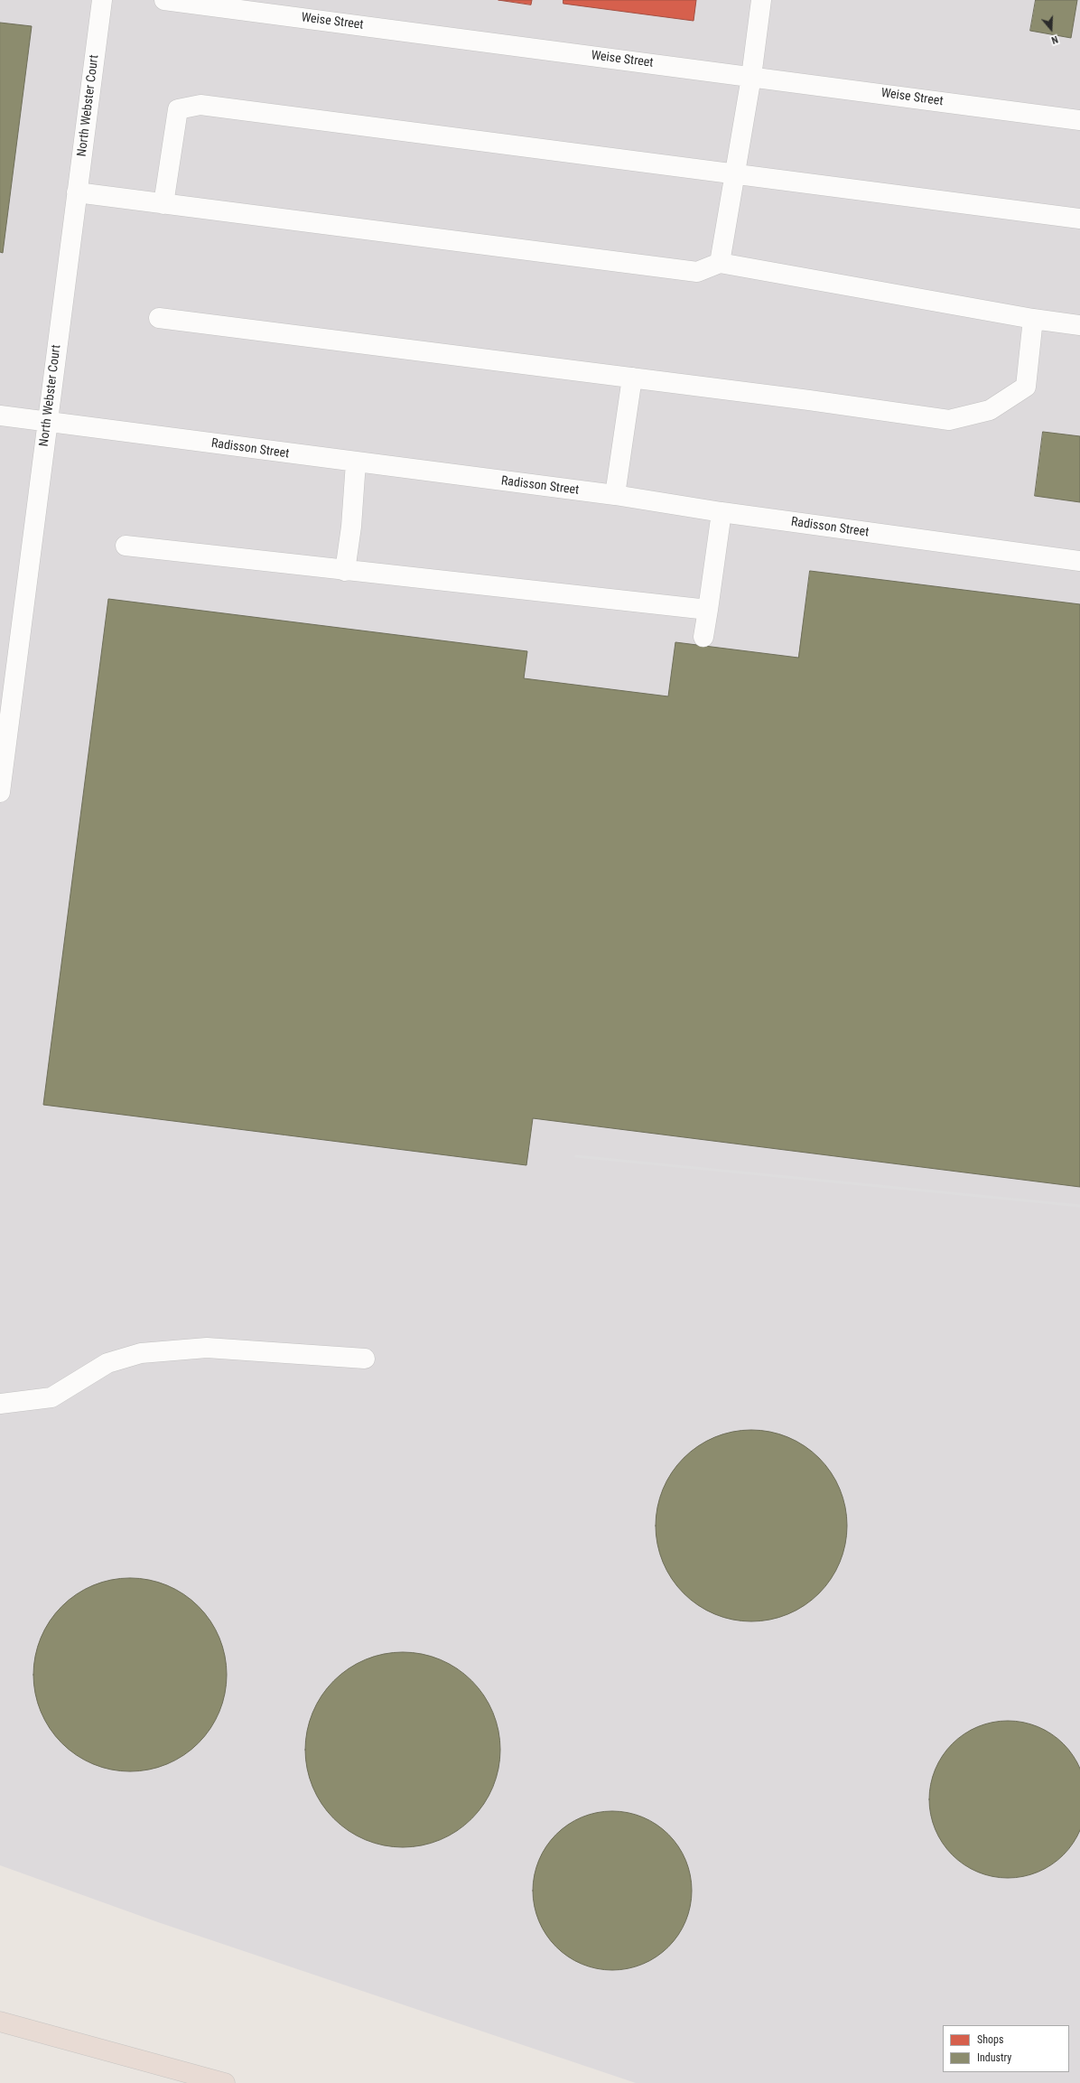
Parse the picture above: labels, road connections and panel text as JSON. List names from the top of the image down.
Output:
{
  "streets": {
    "street": ["Weise Street", "North Webster Court", "Radisson Street"]
  },
  "crossings": [
    ["North Webster Court", "Radisson Street"]
  ],
  "legend": ["Shops", "Industry"],
  "north": "bottom"
}
